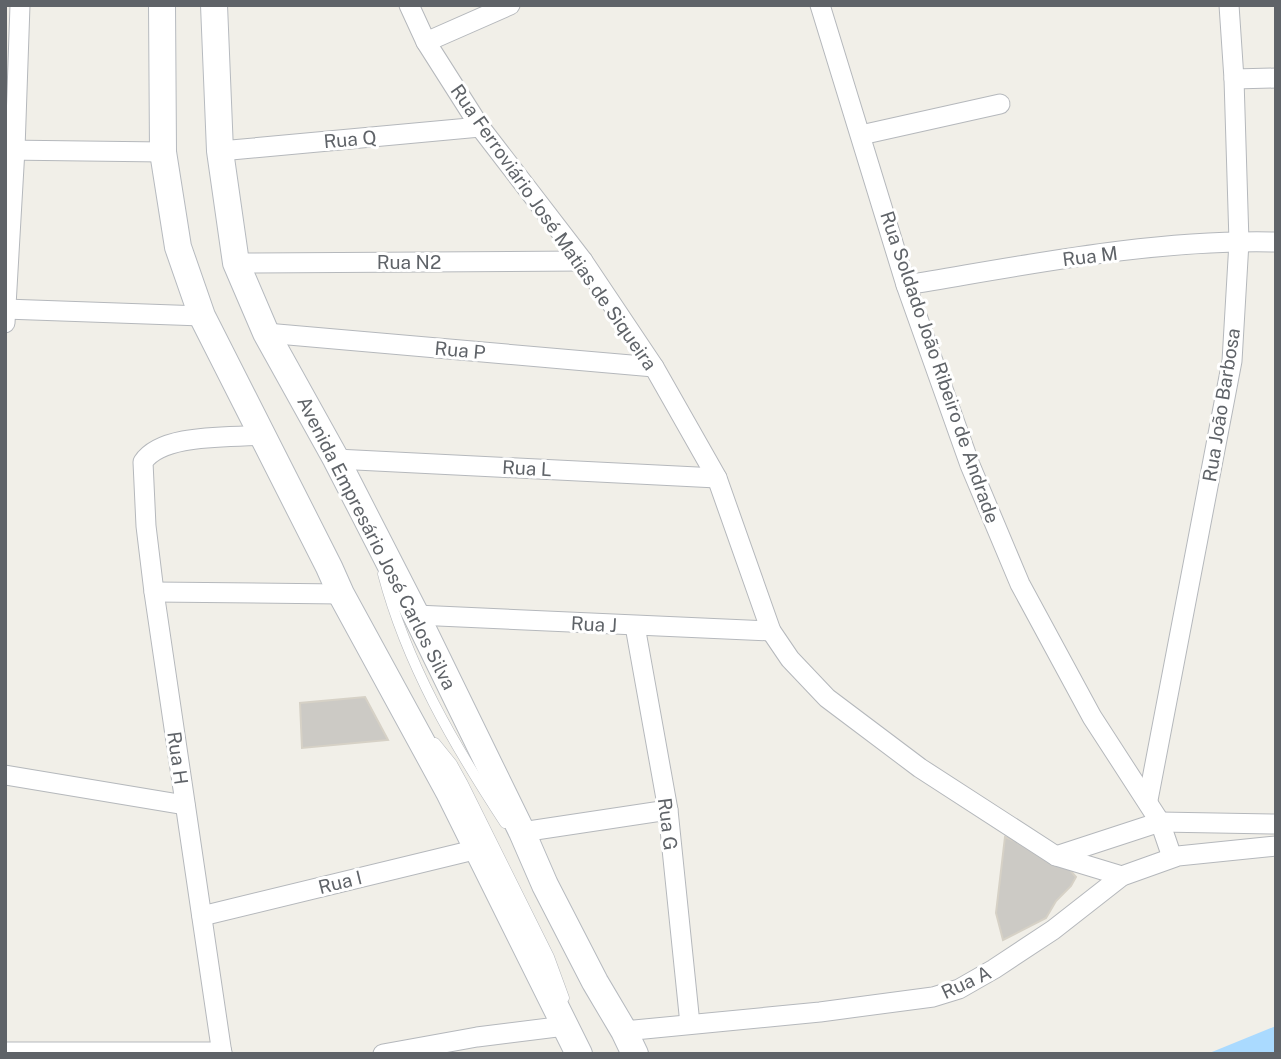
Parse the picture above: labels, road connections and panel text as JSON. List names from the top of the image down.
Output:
{
  "streets": {
    "main road": ["Avenida Empresário José Carlos Silva"],
    "street": [
      "Rua Q",
      "Rua Ferroviário José Matias de Siqueira",
      "Rua M",
      "Rua N2",
      "Rua P",
      "Rua Soldado João Ribeiro de Andrade",
      "Rua João Barbosa",
      "Rua L",
      "Rua J",
      "Rua H",
      "Rua G",
      "Rua I",
      "Rua A"
    ]
  },
  "crossings": [
    ["Rua Q", "Rua Ferroviário José Matias de Siqueira"],
    ["Rua Q", "Avenida Empresário José Carlos Silva"],
    ["Rua Ferroviário José Matias de Siqueira", "Rua N2"],
    ["Rua Ferroviário José Matias de Siqueira", "Rua P"],
    ["Rua Ferroviário José Matias de Siqueira", "Rua L"],
    ["Rua Ferroviário José Matias de Siqueira", "Rua J"],
    ["Rua Ferroviário José Matias de Siqueira", "Rua A"],
    ["Rua M", "Rua Soldado João Ribeiro de Andrade"],
    ["Rua M", "Rua João Barbosa"],
    ["Rua N2", "Avenida Empresário José Carlos Silva"],
    ["Rua P", "Avenida Empresário José Carlos Silva"],
    ["Rua Soldado João Ribeiro de Andrade", "Rua João Barbosa"],
    ["Rua Soldado João Ribeiro de Andrade", "Rua A"],
    ["Rua L", "Avenida Empresário José Carlos Silva"],
    ["Avenida Empresário José Carlos Silva", "Rua J"],
    ["Avenida Empresário José Carlos Silva", "Rua A"],
    ["Rua J", "Rua G"],
    ["Rua H", "Rua I"],
    ["Rua G", "Rua A"]
  ]
}
